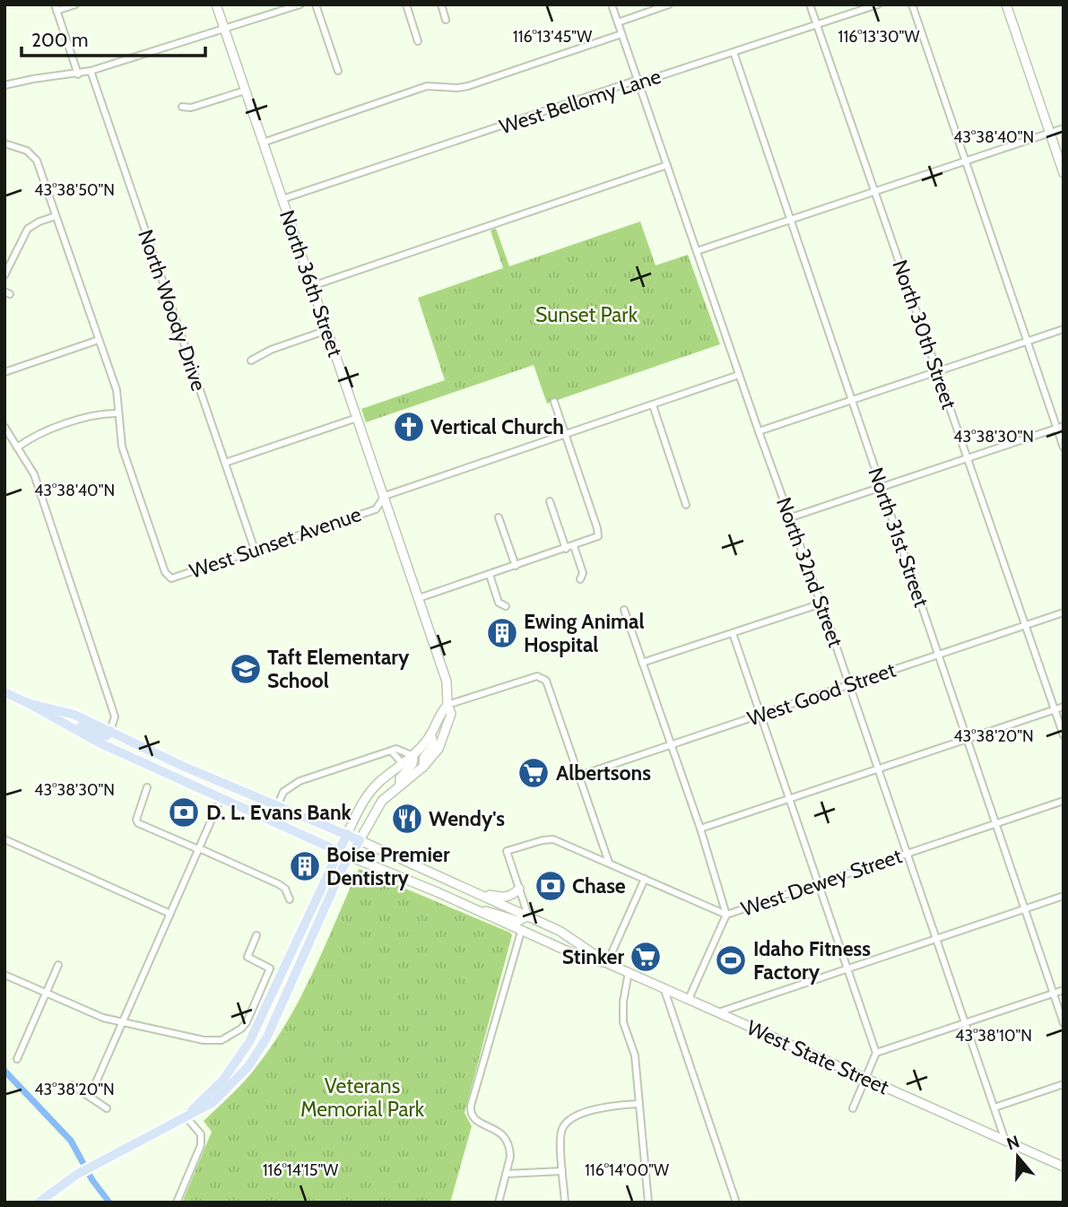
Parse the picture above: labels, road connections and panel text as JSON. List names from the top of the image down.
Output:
{
  "streets": {
    "main road": ["West State Street"],
    "street": [
      "West Bellomy Lane",
      "North 36th Street",
      "North Woody Drive",
      "North 30th Street",
      "North 31st Street",
      "West Sunset Avenue",
      "North 32nd Street",
      "West Good Street",
      "West Dewey Street"
    ]
  },
  "crossings": [
    ["West Bellomy Lane", "North 36th Street"],
    ["West Bellomy Lane", "North 30th Street"],
    ["West Bellomy Lane", "North 31st Street"],
    ["West Bellomy Lane", "North 32nd Street"],
    ["North 36th Street", "West Sunset Avenue"],
    ["North 36th Street", "West State Street"],
    ["North Woody Drive", "West Sunset Avenue"],
    ["North 30th Street", "West Good Street"],
    ["North 31st Street", "West Good Street"],
    ["North 31st Street", "West Dewey Street"],
    ["West Sunset Avenue", "North 32nd Street"],
    ["North 32nd Street", "West Good Street"],
    ["North 32nd Street", "West Dewey Street"],
    ["North 32nd Street", "West State Street"],
    ["West Dewey Street", "West State Street"]
  ],
  "parks": ["Sunset Park", "Veterans Memorial Park"],
  "places": {
    "church": ["Vertical Church"],
    "building": ["Ewing Animal Hospital", "Boise Premier Dentistry"],
    "school or university": ["Taft Elementary School"],
    "supermarket": ["Albertsons", "Stinker"],
    "bank": ["D. L. Evans Bank", "Chase"],
    "restaurant": ["Wendy's"],
    "sports": ["Idaho Fitness Factory"]
  },
  "scale_bar": "200 m",
  "north": "top",
  "coordinates": [
    "116°13'45\"W",
    "116°13'30\"W",
    "43°38'40\"N",
    "43°38'50\"N",
    "43°38'30\"N",
    "43°38'20\"N",
    "43°38'10\"N",
    "116°14'15\"W",
    "116°14'00\"W"
  ]
}
